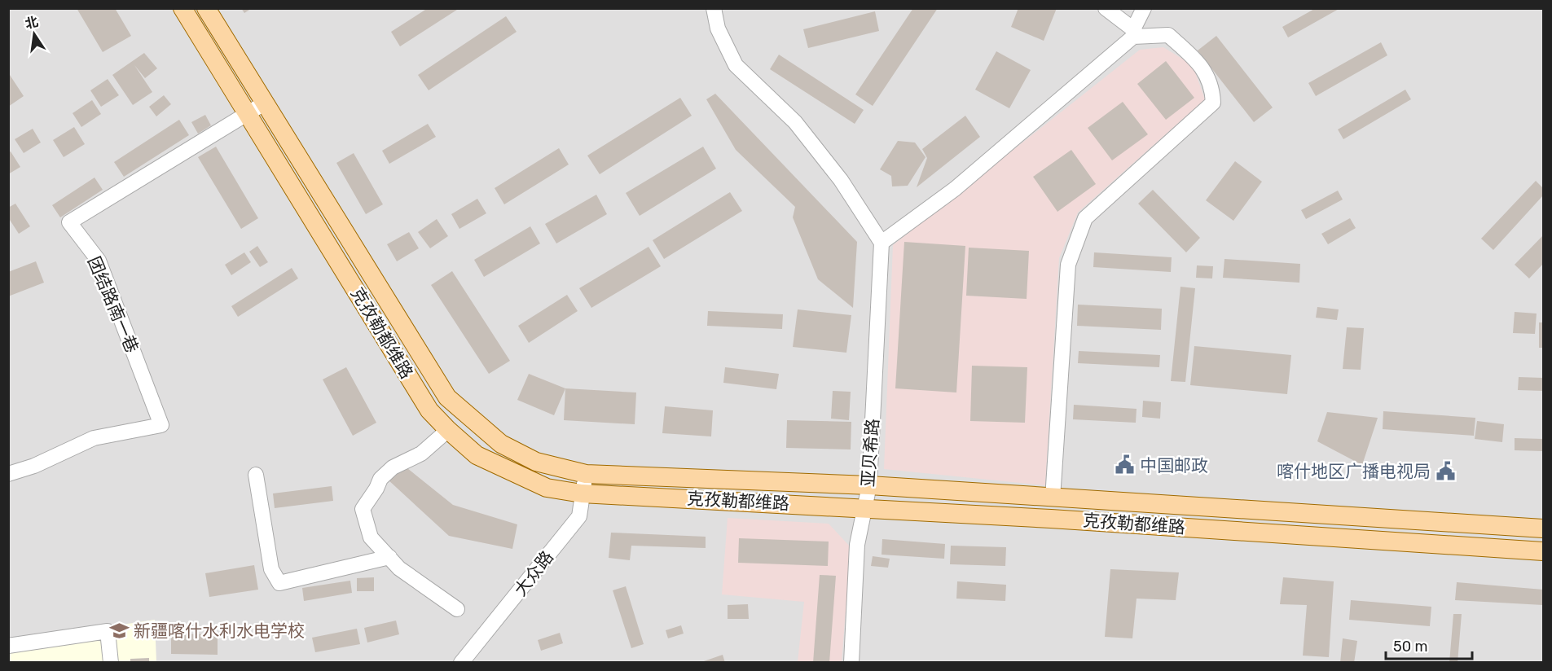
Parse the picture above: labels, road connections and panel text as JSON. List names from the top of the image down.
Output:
{
  "streets": {
    "main road": ["克孜勒都维路"],
    "street": ["团结路南一巷", "亚贝希路", "大众路"]
  },
  "crossings": [
    ["团结路南一巷", "克孜勒都维路"],
    ["克孜勒都维路", "亚贝希路"],
    ["克孜勒都维路", "大众路"]
  ],
  "places": {
    "public building": ["中国邮政", "喀什地区广播电视局"],
    "school or university": ["新疆喀什水利水电学校"]
  },
  "scale_bar": "50 m",
  "north": "top"
}
